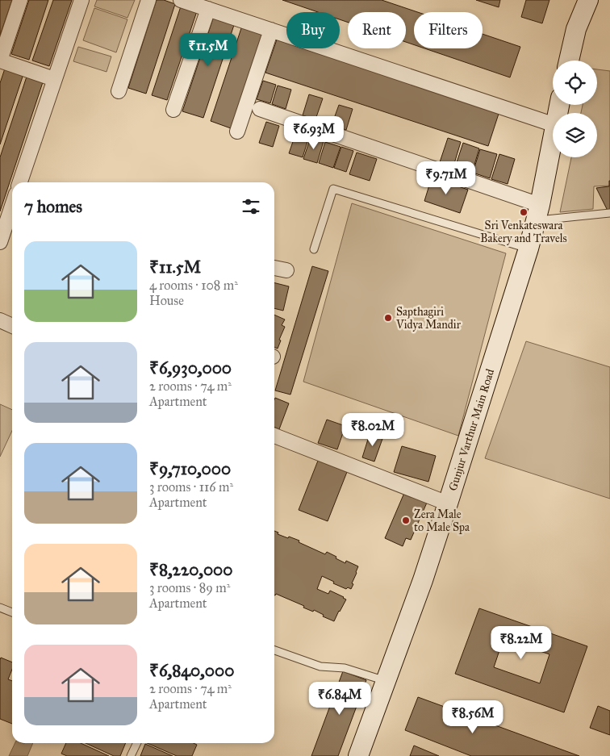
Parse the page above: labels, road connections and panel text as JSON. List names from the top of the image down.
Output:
{
  "streets": {
    "main road": ["Gunjur Varthur Main Road"]
  },
  "places": ["Sri Venkateswara Bakery and Travels", "Sapthagiri Vidya Mandir", "Zera Male to Male Spa"],
  "page": {
    "chip": ["Buy", "Rent", "Filters"],
    "price": [
      "₹11.5M",
      "₹6.93M",
      "₹9.71M",
      "₹8.02M",
      "₹8.22M",
      "₹6.84M",
      "₹8.56M"
    ],
    "heading": "7 homes",
    "list": [
      {
        "name": "₹11.5M",
        "note": "4 rooms · 108 m² · House"
      },
      {
        "name": "₹6,930,000",
        "note": "2 rooms · 74 m² · Apartment"
      },
      {
        "name": "₹9,710,000",
        "note": "3 rooms · 116 m² · Apartment"
      },
      {
        "name": "₹8,220,000",
        "note": "3 rooms · 89 m² · Apartment"
      },
      {
        "name": "₹6,840,000",
        "note": "2 rooms · 74 m² · Apartment"
      }
    ]
  }
}
